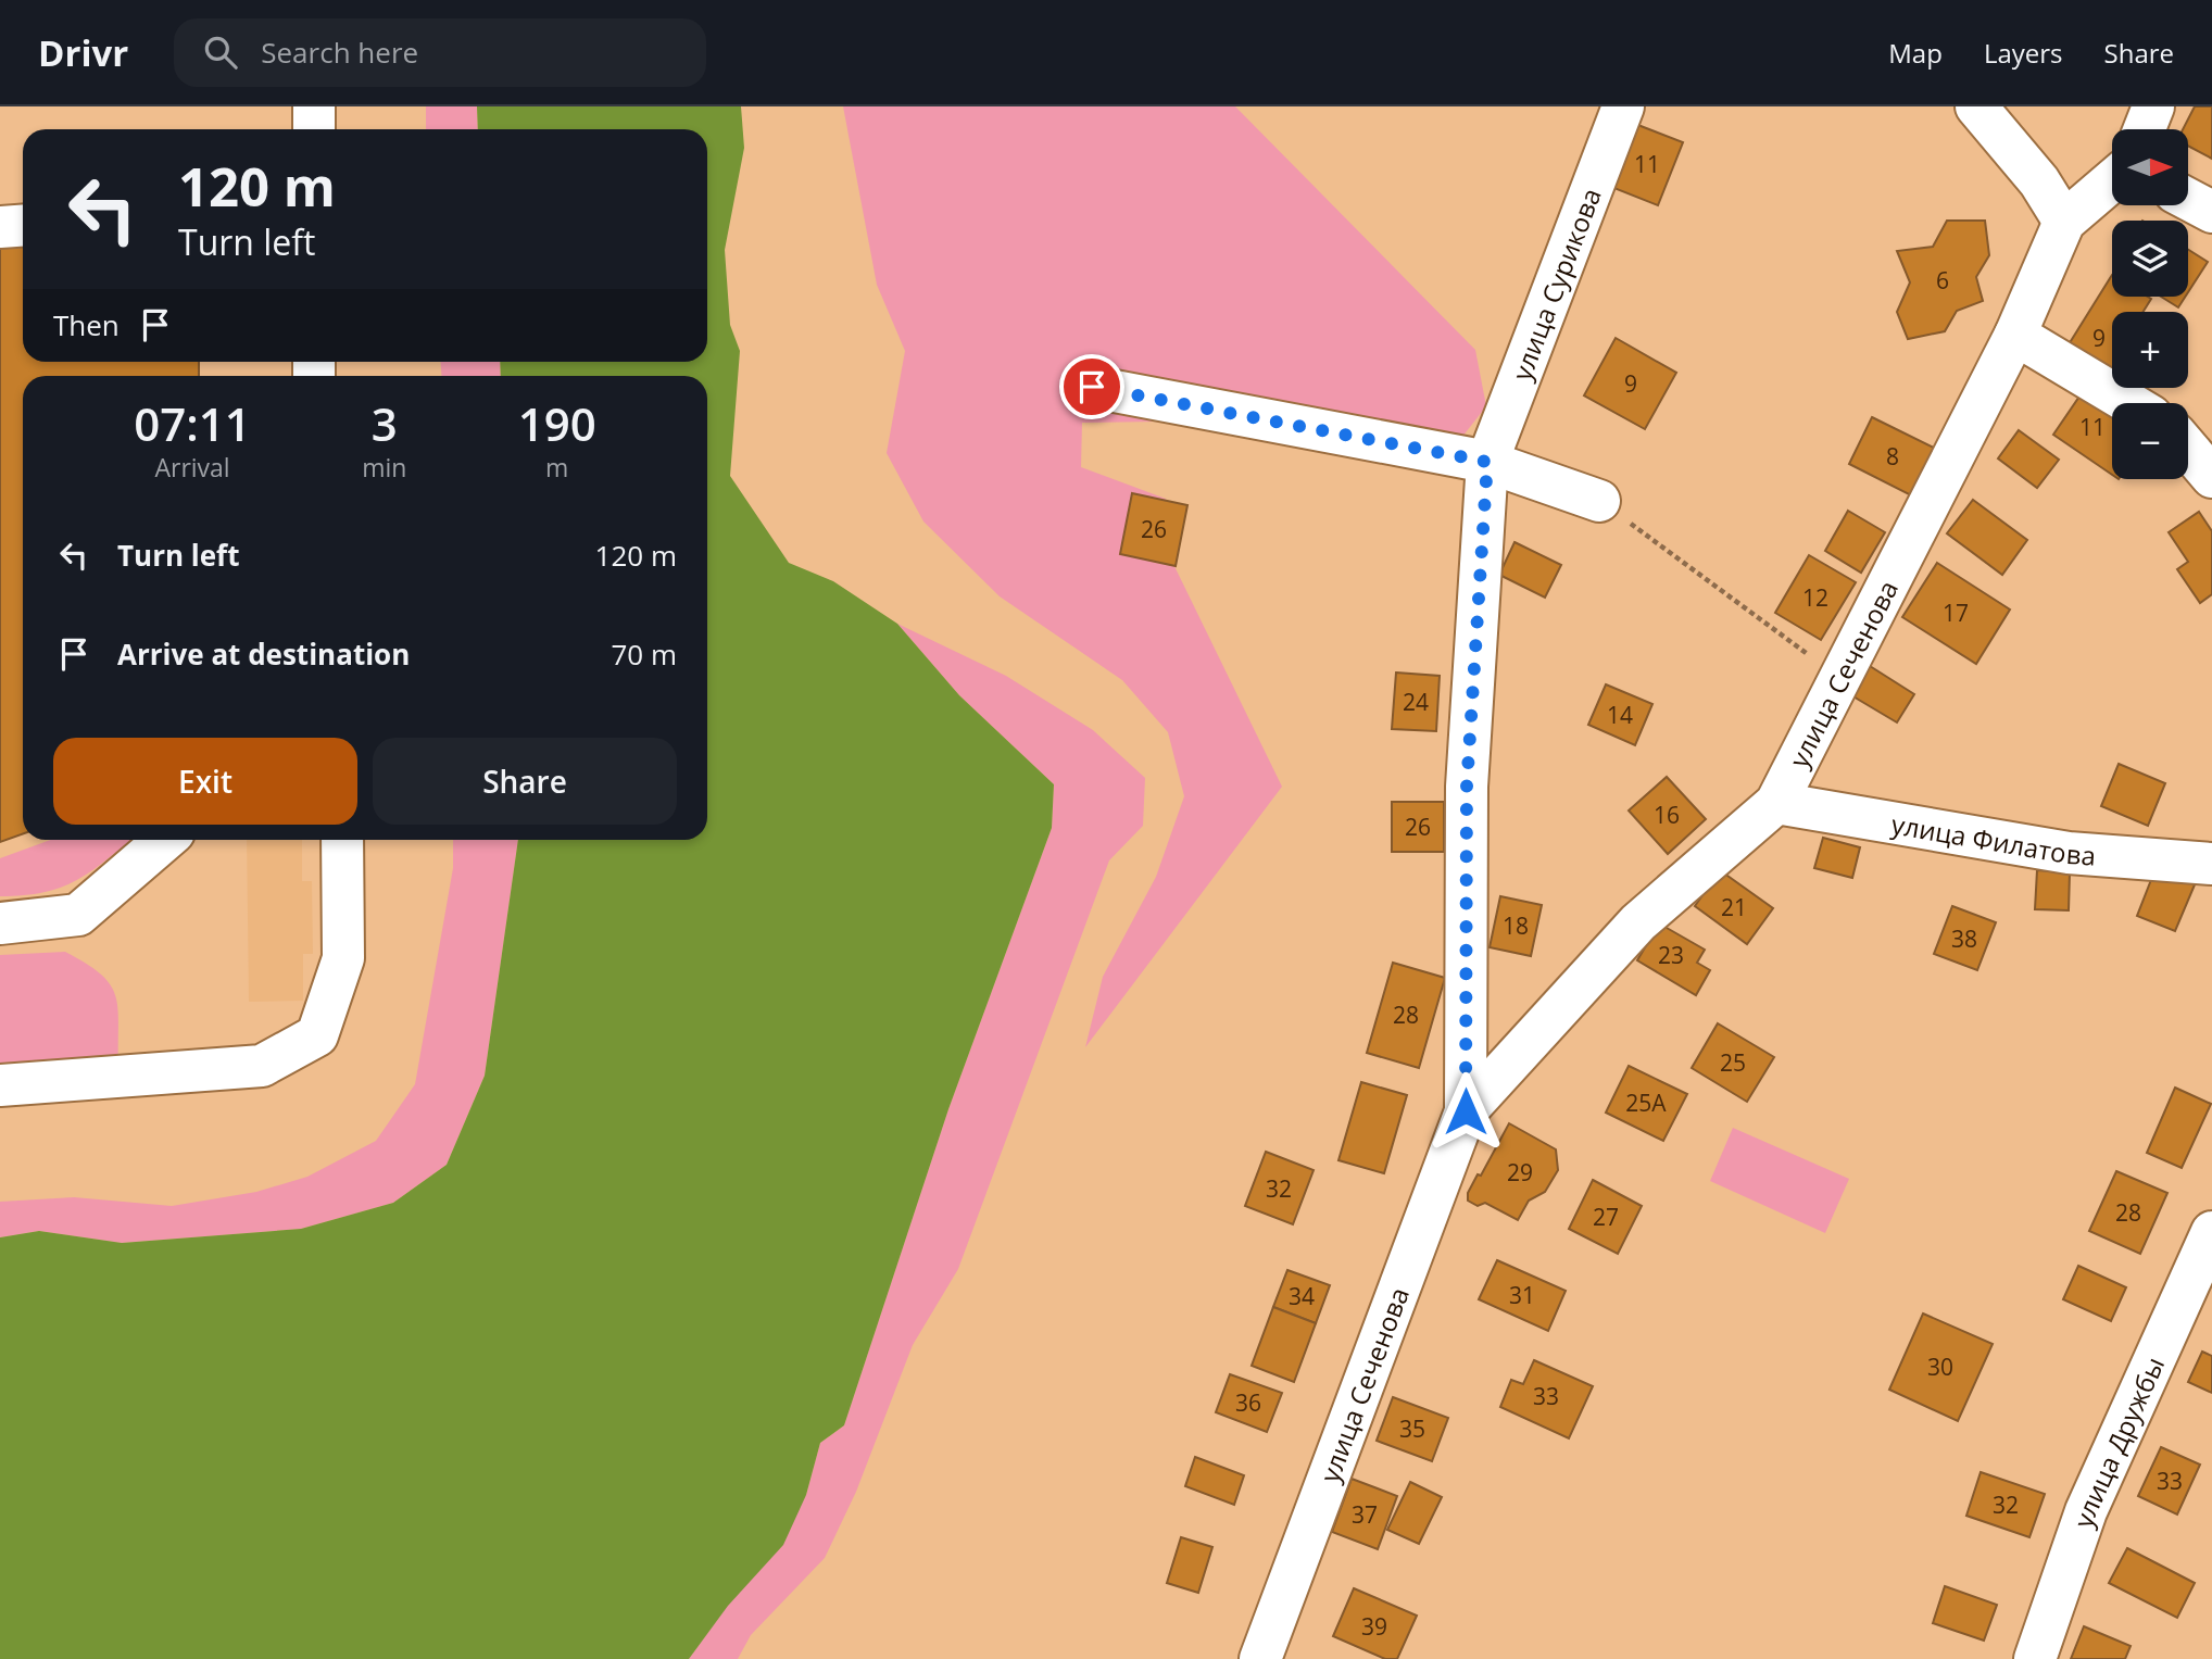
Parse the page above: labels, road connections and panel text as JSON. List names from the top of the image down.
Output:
{
  "streets": {
    "street": [
      "улица Сурикова",
      "улица Сеченова",
      "улица Филатова",
      "улица Дружбы"
    ]
  },
  "crossings": [
    ["улица Сурикова", "улица Сеченова"],
    ["улица Сеченова", "улица Филатова"]
  ],
  "house_numbers": [
    "11",
    "6",
    "9",
    "9",
    "11",
    "8",
    "26",
    "12",
    "17",
    "24",
    "14",
    "16",
    "26",
    "21",
    "18",
    "38",
    "23",
    "28",
    "25",
    "25А",
    "29",
    "32",
    "28",
    "27",
    "31",
    "34",
    "30",
    "33",
    "36",
    "35",
    "33",
    "32",
    "37",
    "39"
  ],
  "north": "right",
  "page": {
    "header": "Drivr",
    "search": "Search here",
    "nav": ["Map", "Layers", "Share"],
    "map_buttons": ["+", "−"],
    "turn": ["120 m", "Turn left"],
    "then": "Then",
    "eta": [
      "07:11",
      "Arrival",
      "3",
      "min",
      "190",
      "m"
    ],
    "list": [
      {
        "name": "Turn left",
        "value": "120 m"
      },
      {
        "name": "Arrive at destination",
        "value": "70 m"
      }
    ],
    "buttons": ["Exit", "Share"]
  }
}
